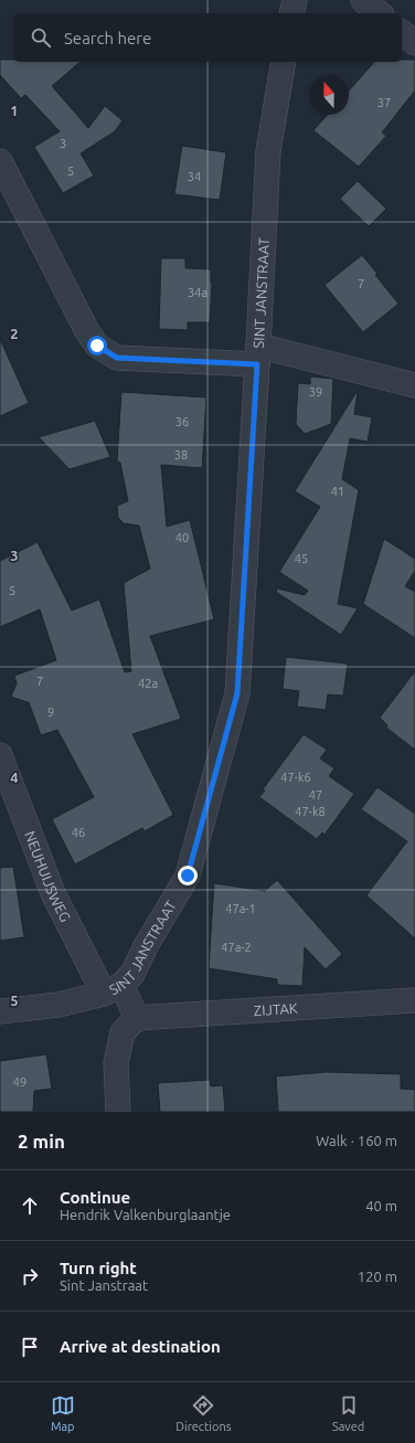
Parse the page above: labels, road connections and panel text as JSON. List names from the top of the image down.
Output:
{
  "streets": {
    "street": ["SINT JANSTRAAT", "NEUHUIJSWEG", "ZIJTAK"]
  },
  "crossings": [
    ["SINT JANSTRAAT", "NEUHUIJSWEG"],
    ["NEUHUIJSWEG", "ZIJTAK"]
  ],
  "house_numbers": [
    "37",
    "3",
    "5",
    "34",
    "7",
    "34a",
    "39",
    "36",
    "38",
    "41",
    "40",
    "45",
    "5",
    "7",
    "42a",
    "9",
    "47-k6",
    "47",
    "47-k8",
    "46",
    "47a-1",
    "47a-2",
    "49"
  ],
  "north": "top",
  "page": {
    "search": "Search here",
    "heading": ["2 min", "Walk · 160 m"],
    "list": [
      ["Continue", "Hendrik Valkenburglaantje", "40 m"],
      ["Turn right", "Sint Janstraat", "120 m"],
      "Arrive at destination"
    ],
    "nav": ["Map", "Directions", "Saved"]
  },
  "grid": {
    "rows": [
      "1",
      "2",
      "3",
      "4",
      "5"
    ]
  }
}
